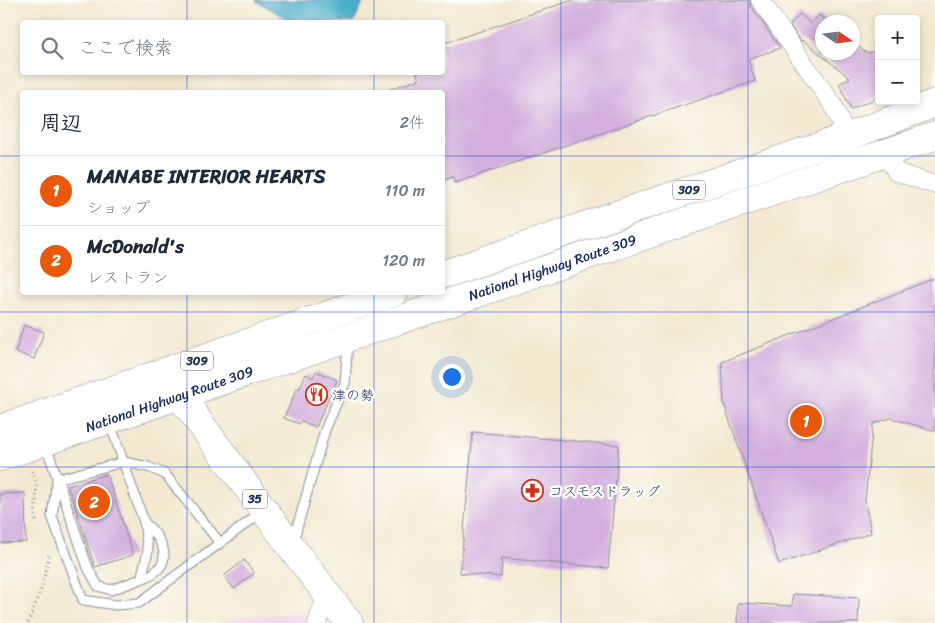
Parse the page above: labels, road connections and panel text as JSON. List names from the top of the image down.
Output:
{
  "streets": {
    "main road": ["309", "National Highway Route 309", "35"]
  },
  "crossings": [
    ["National Highway Route 309", "35"]
  ],
  "places": {
    "restaurant": ["津の勢"],
    "pharmacy": ["コスモスドラッグ"]
  },
  "north": "right",
  "page": {
    "map_buttons": ["+", "−"],
    "search": "ここで検索",
    "heading": ["周辺", "2件"],
    "list": [
      {
        "mark": "1",
        "name": "MANABE INTERIOR HEARTS",
        "note": "ショップ",
        "value": "110 m"
      },
      {
        "mark": "2",
        "name": "McDonald's",
        "note": "レストラン",
        "value": "120 m"
      }
    ],
    "pins": ["1", "2"]
  }
}
